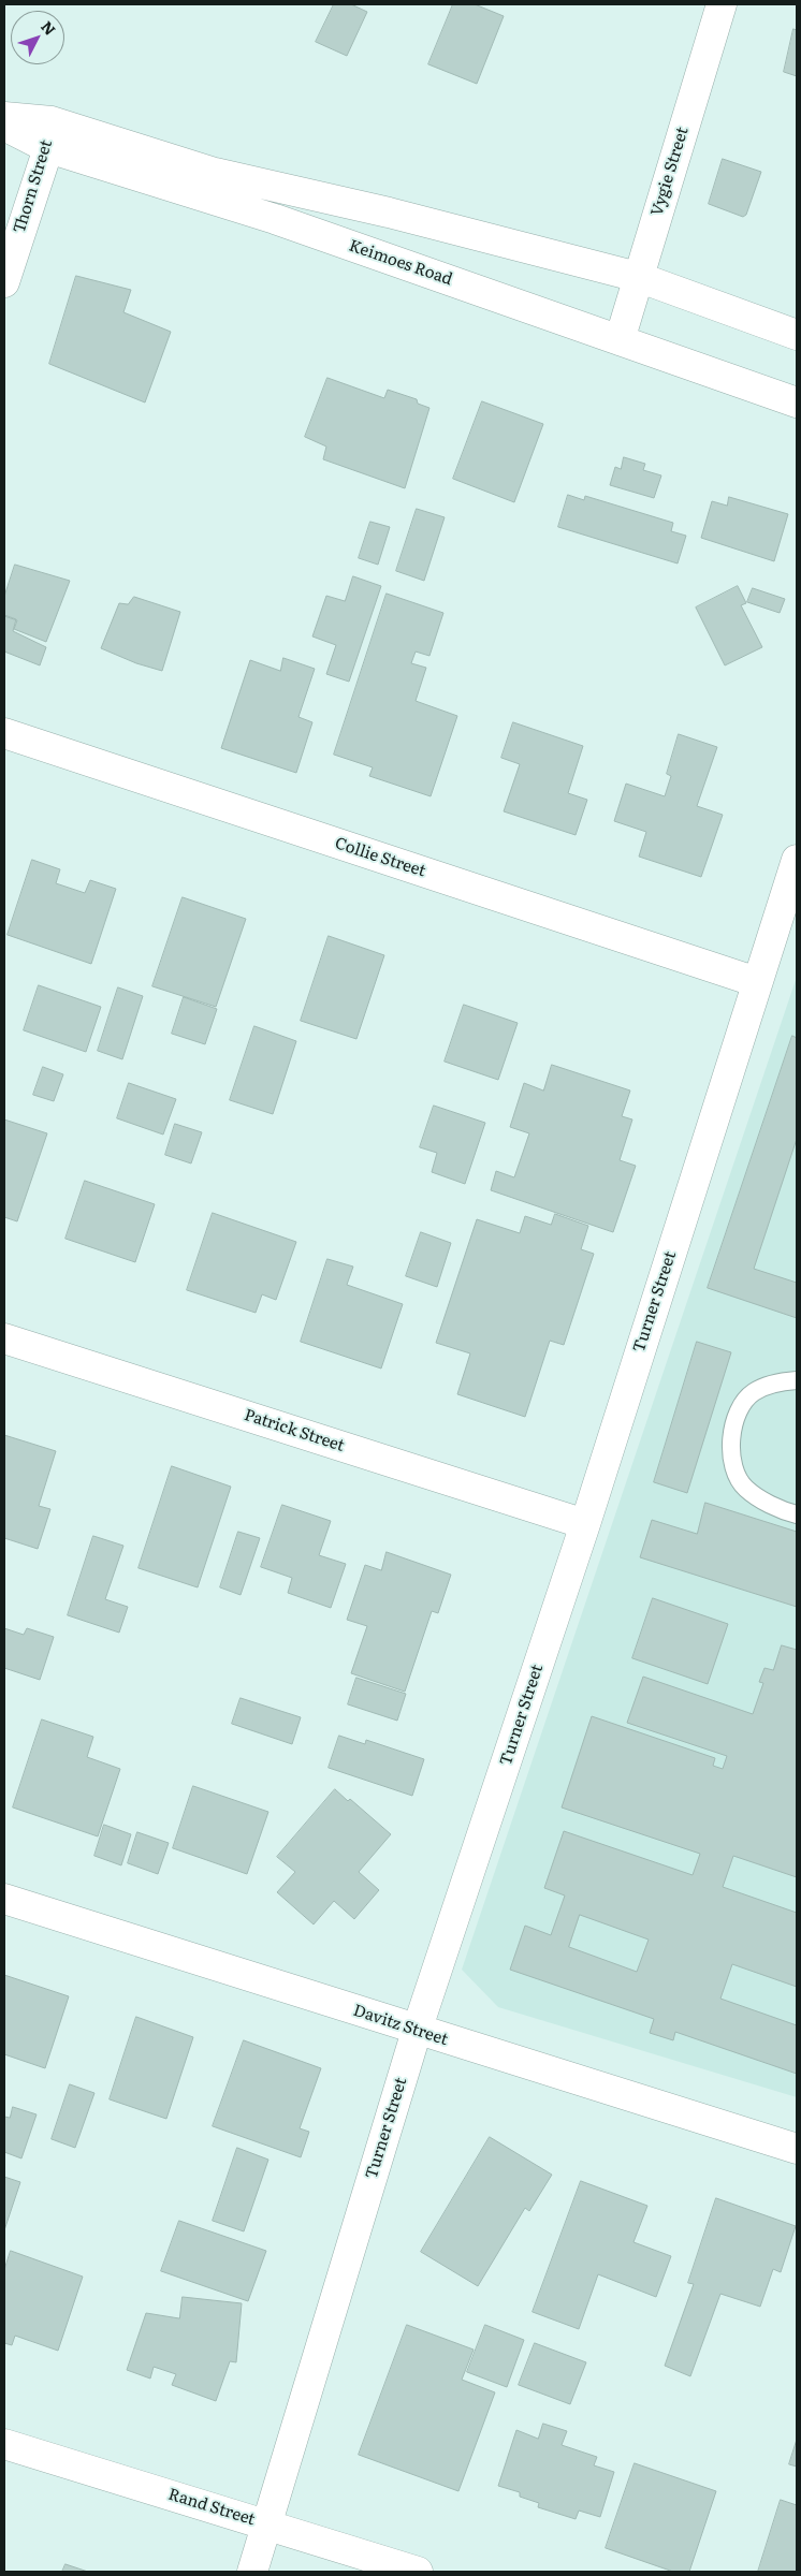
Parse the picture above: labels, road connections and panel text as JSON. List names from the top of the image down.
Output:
{
  "streets": {
    "street": [
      "Vygie Street",
      "Thorn Street",
      "Keimoes Road",
      "Collie Street",
      "Turner Street",
      "Patrick Street",
      "Davitz Street",
      "Rand Street"
    ]
  },
  "crossings": [
    ["Vygie Street", "Keimoes Road"],
    ["Thorn Street", "Keimoes Road"],
    ["Collie Street", "Turner Street"],
    ["Turner Street", "Patrick Street"],
    ["Turner Street", "Davitz Street"],
    ["Turner Street", "Rand Street"]
  ],
  "north": "top right"
}
